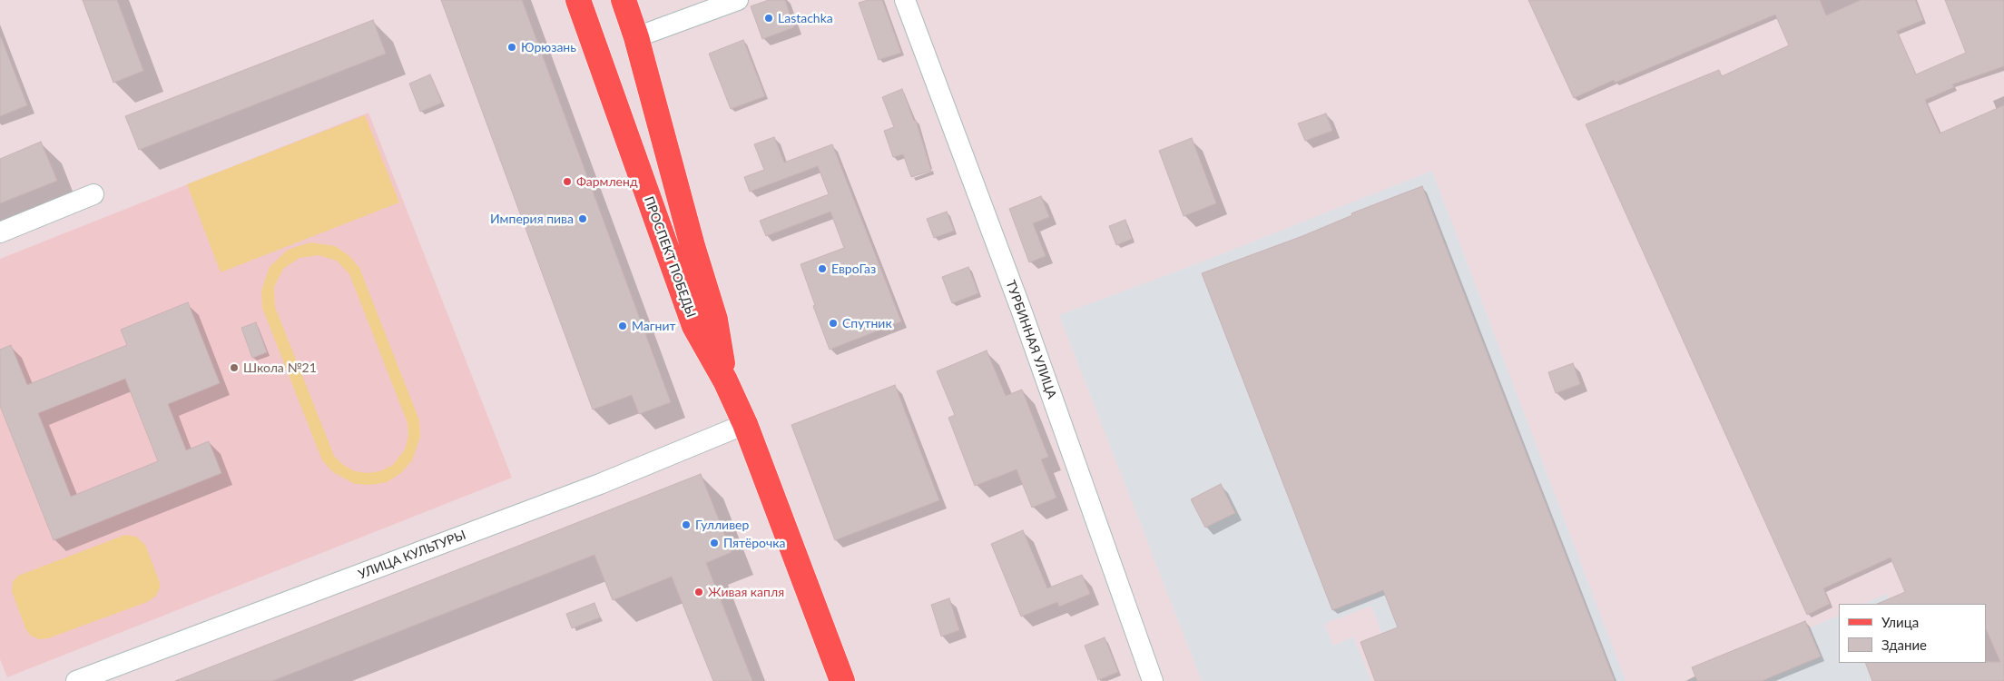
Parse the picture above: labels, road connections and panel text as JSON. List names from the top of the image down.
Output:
{
  "streets": {
    "main road": ["ПРОСПЕКТ ПОБЕДЫ"],
    "street": ["ТУРБИННАЯ УЛИЦА", "УЛИЦА КУЛЬТУРЫ"]
  },
  "crossings": [
    ["ПРОСПЕКТ ПОБЕДЫ", "УЛИЦА КУЛЬТУРЫ"]
  ],
  "places": [
    "Lastachka",
    "Юрюзань",
    "Фармленд",
    "Империя пива",
    "ЕвроГаз",
    "Спутник",
    "Магнит",
    "Школа №21",
    "Гулливер",
    "Пятёрочка",
    "Живая капля"
  ],
  "legend": ["Улица", "Здание"]
}
